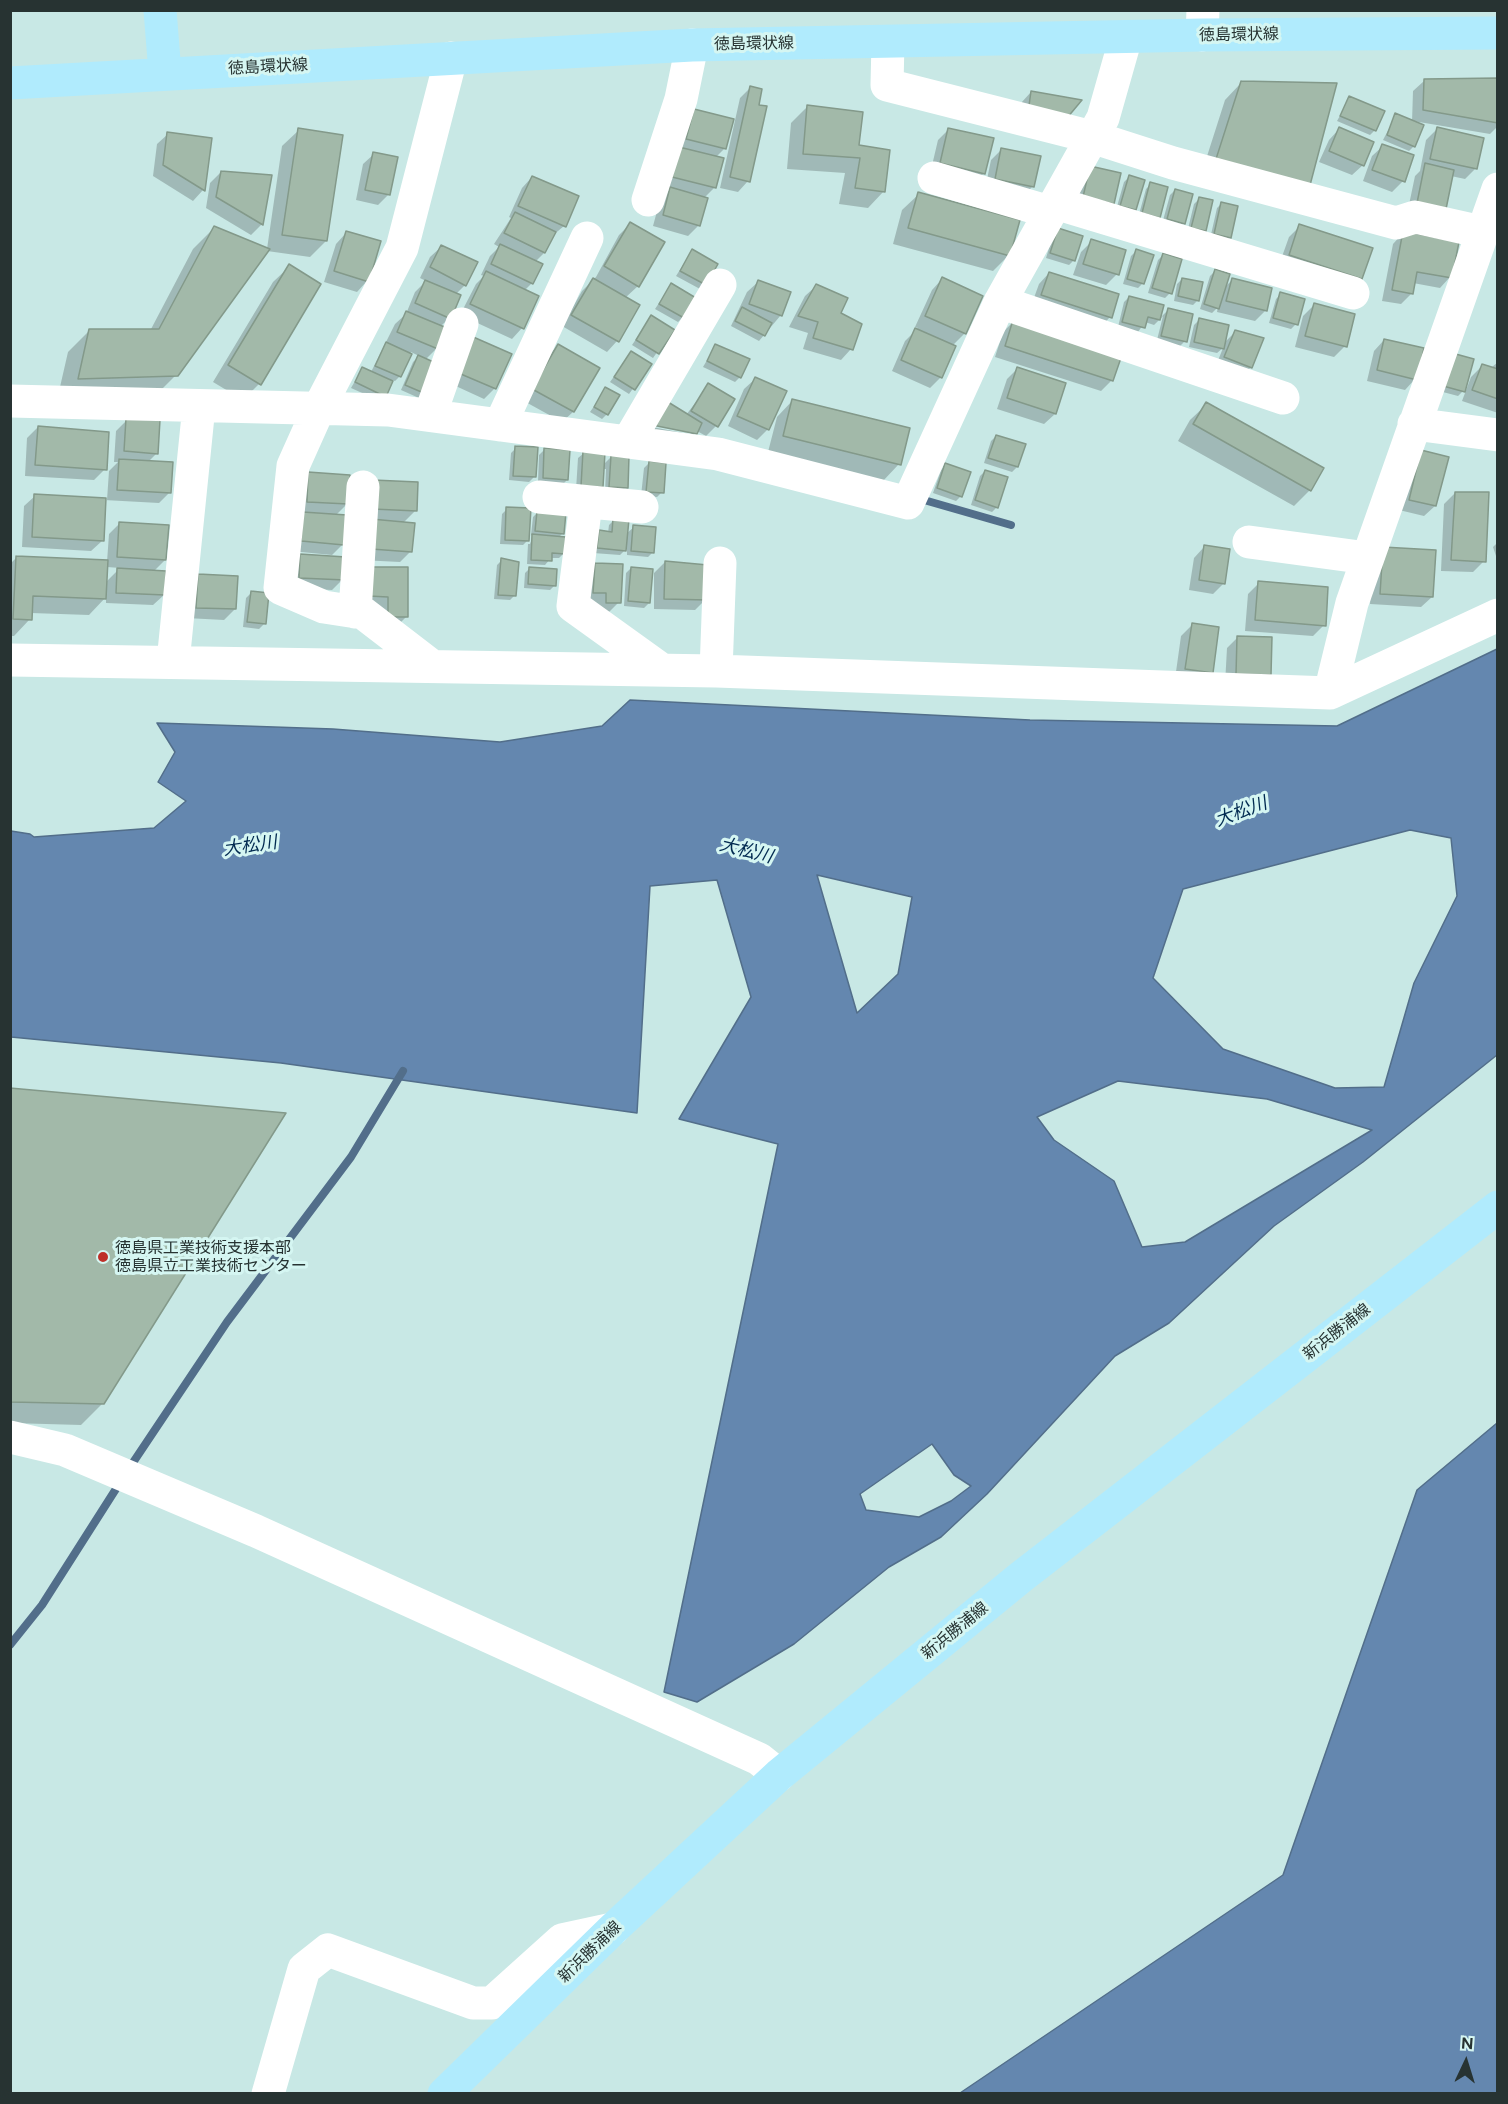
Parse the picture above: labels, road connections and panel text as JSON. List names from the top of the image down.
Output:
{
  "streets": {
    "main road": ["徳島環状線", "新浜勝浦線"]
  },
  "water": ["大松川"],
  "places": ["徳島県工業技術支援本部 徳島県立工業技術センター"],
  "north": "top"
}
